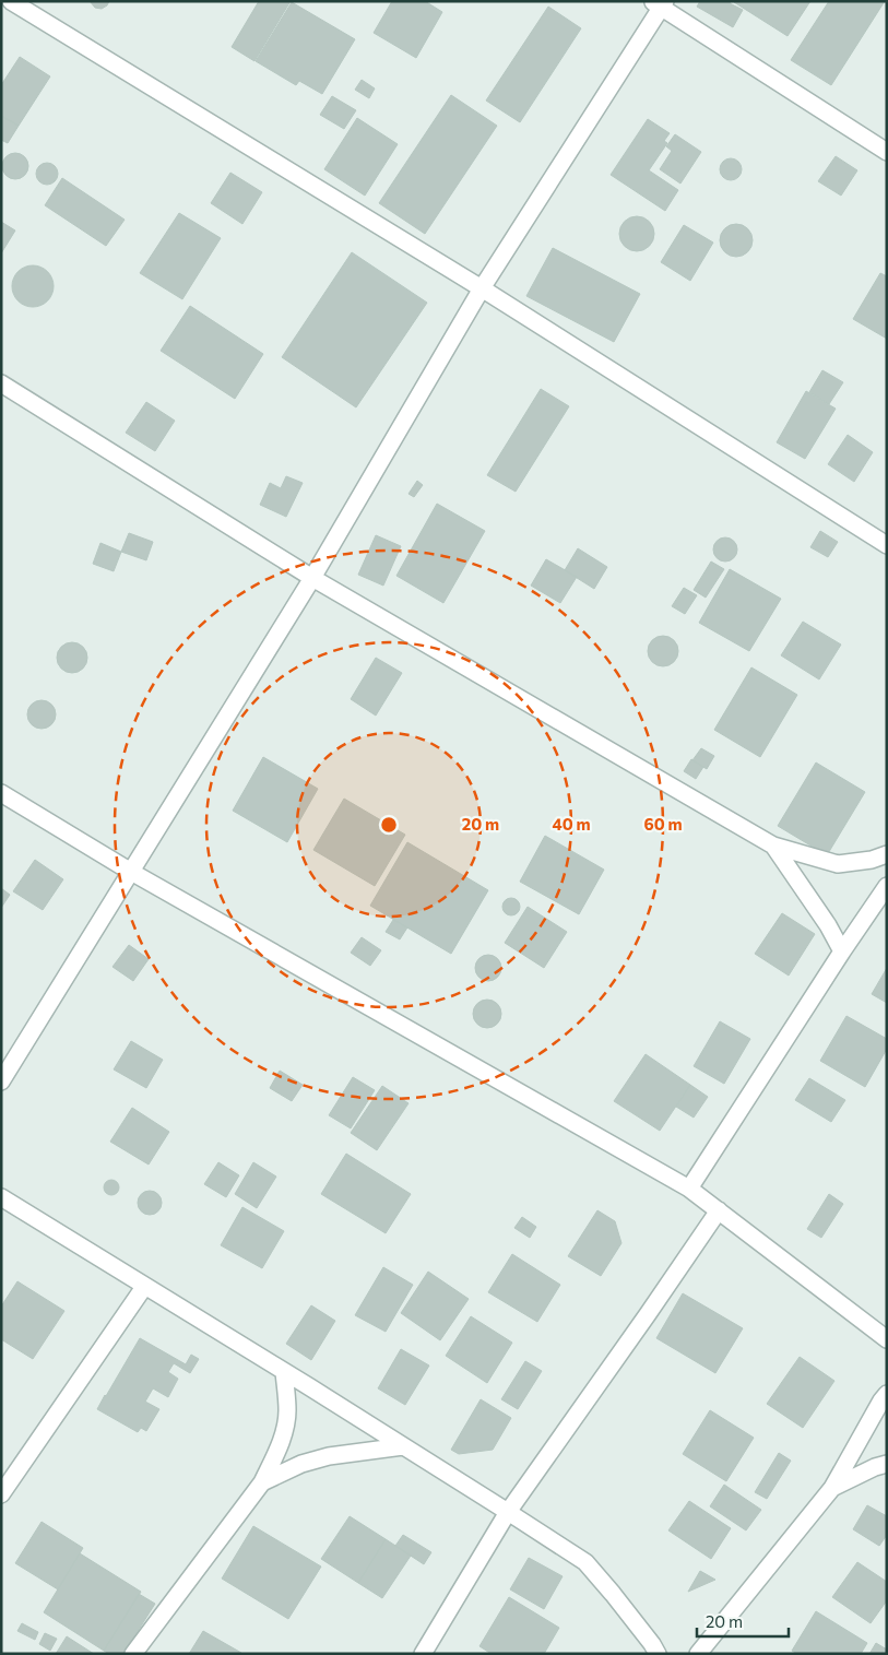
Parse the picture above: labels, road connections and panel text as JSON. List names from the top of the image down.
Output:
{
  "scale_bar": "20 m",
  "rings": ["20 m", "40 m", "60 m"]
}
